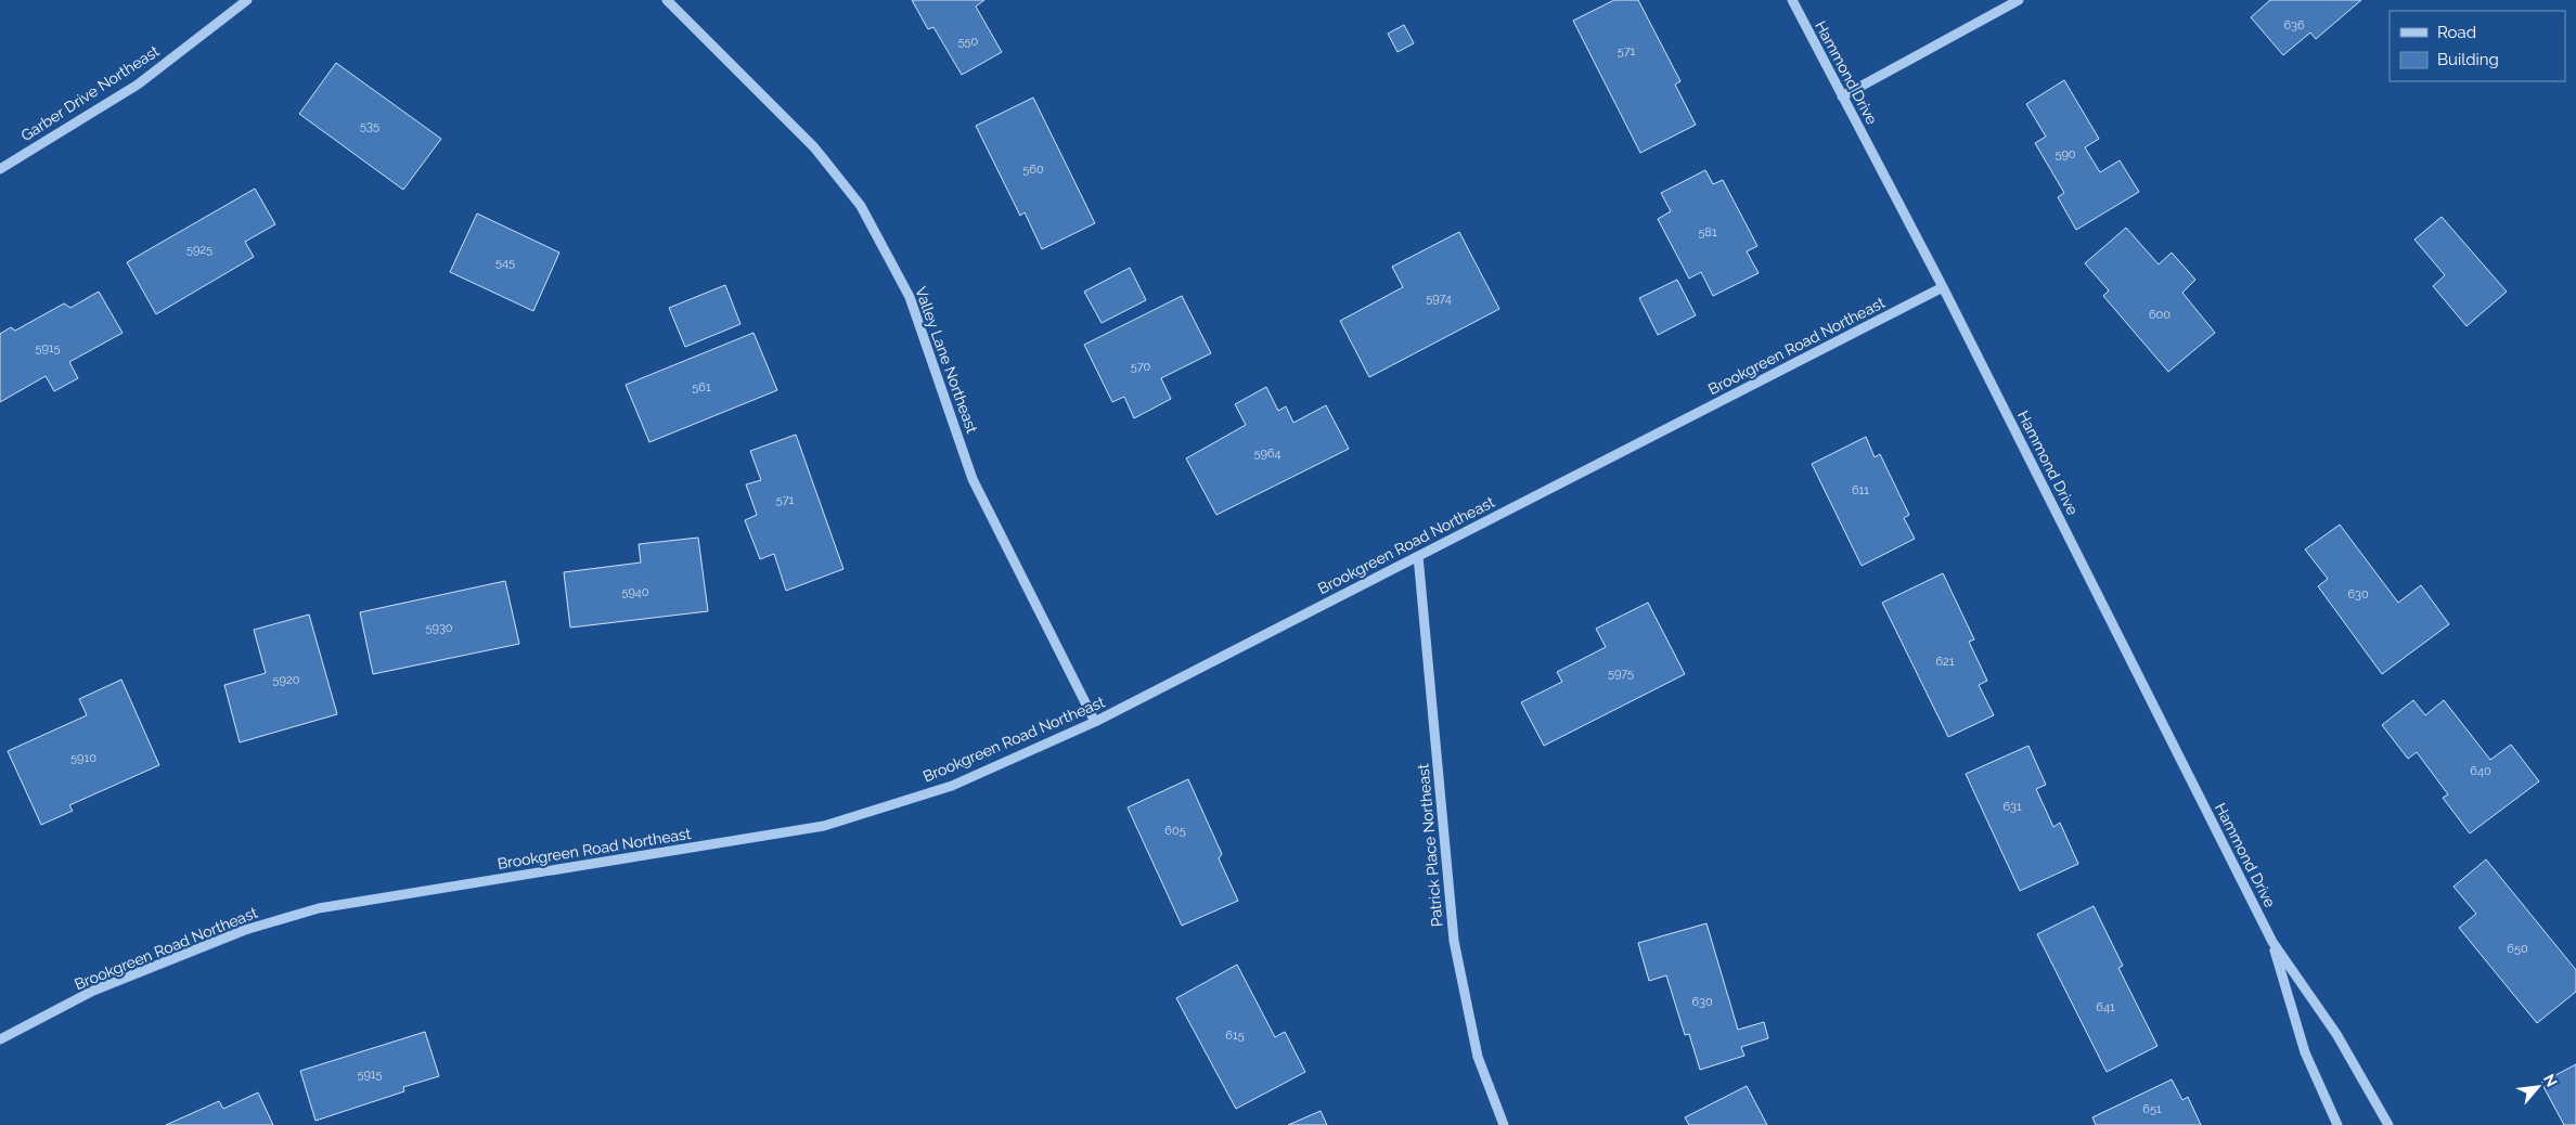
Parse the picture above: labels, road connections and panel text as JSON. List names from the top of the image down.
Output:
{
  "streets": {
    "street": [
      "Hammond Drive",
      "Garber Drive Northeast",
      "Brookgreen Road Northeast",
      "Valley Lane Northeast",
      "Patrick Place Northeast"
    ]
  },
  "crossings": [
    ["Hammond Drive", "Brookgreen Road Northeast"],
    ["Brookgreen Road Northeast", "Valley Lane Northeast"],
    ["Brookgreen Road Northeast", "Patrick Place Northeast"]
  ],
  "house_numbers": [
    "636",
    "550",
    "571",
    "535",
    "590",
    "560",
    "581",
    "5925",
    "545",
    "5974",
    "600",
    "5915",
    "570",
    "561",
    "5964",
    "611",
    "571",
    "5940",
    "630",
    "5930",
    "621",
    "5975",
    "5920",
    "5910",
    "640",
    "631",
    "605",
    "650",
    "630",
    "641",
    "615",
    "5915",
    "651"
  ],
  "legend": ["Road", "Building"],
  "north": "top right"
}
